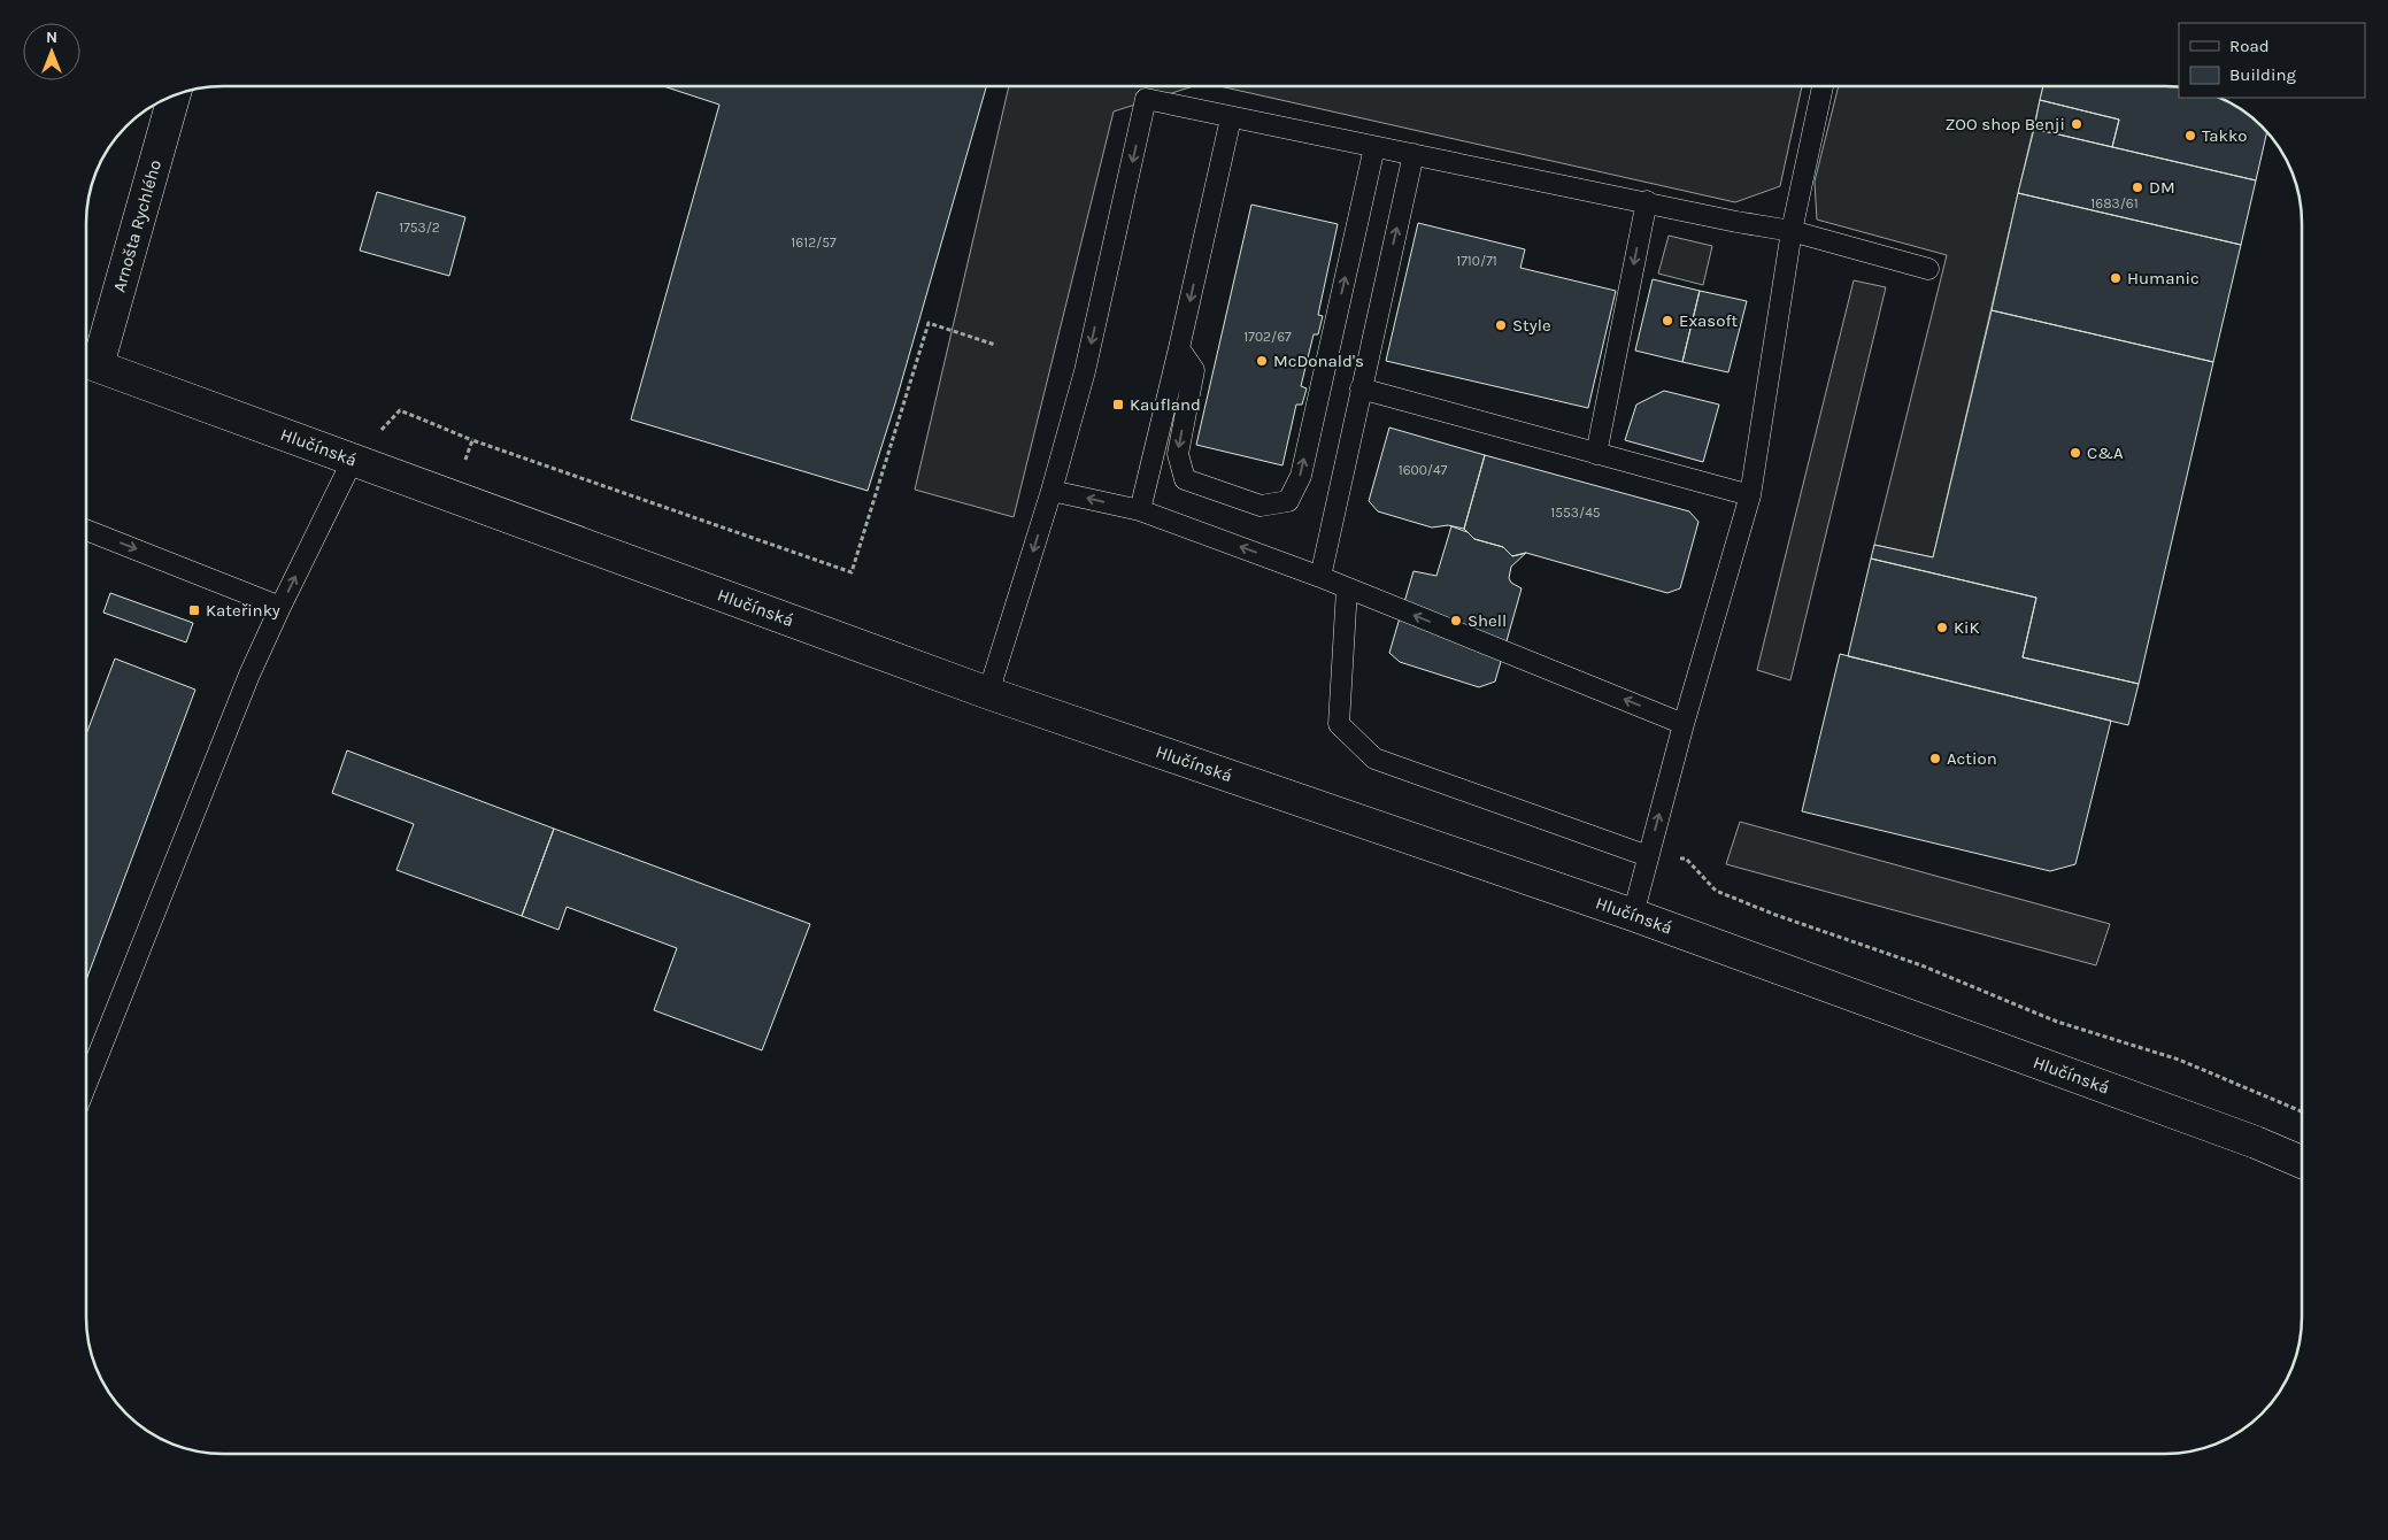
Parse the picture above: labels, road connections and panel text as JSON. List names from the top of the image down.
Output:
{
  "streets": {
    "main road": ["Arnošta Rychlého", "Hlučínská"]
  },
  "crossings": [
    ["Arnošta Rychlého", "Hlučínská"]
  ],
  "places": {
    "other": [
      "ZOO shop Benji",
      "Takko",
      "DM",
      "Humanic",
      "Exasoft",
      "Style",
      "McDonald's",
      "C&A",
      "Shell",
      "KiK",
      "Action"
    ],
    "transit": ["Kaufland", "Kateřinky"]
  },
  "house_numbers": [
    "1683/61",
    "1753/2",
    "1612/57",
    "1710/71",
    "1702/67",
    "1600/47",
    "1553/45"
  ],
  "legend": ["Road", "Building"],
  "north": "top"
}
